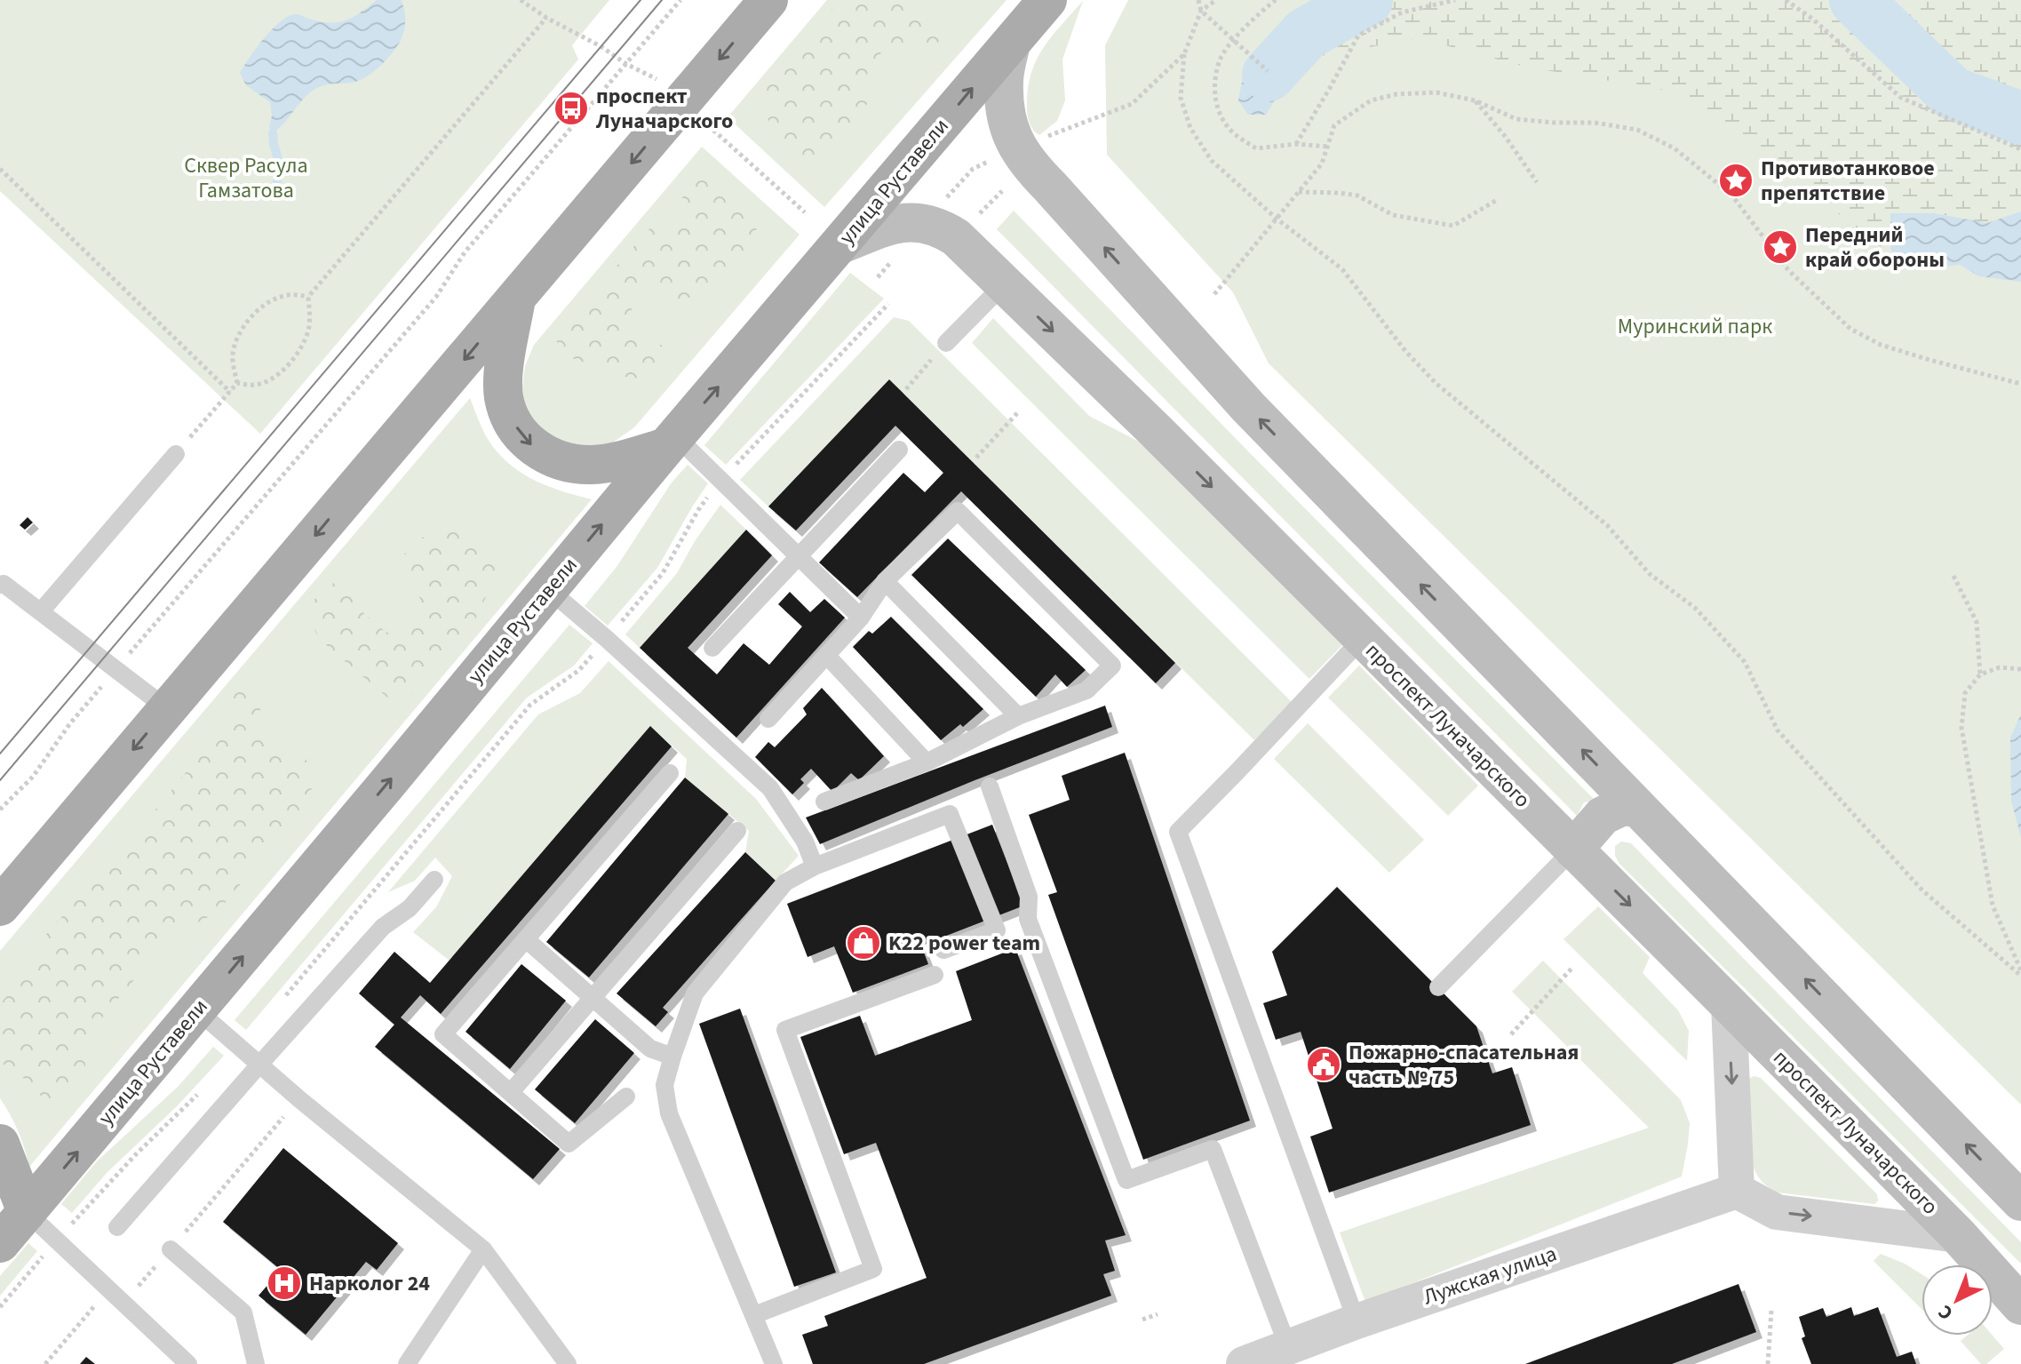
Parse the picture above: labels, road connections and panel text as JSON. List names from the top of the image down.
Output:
{
  "streets": {
    "main road": ["улица Руставели", "проспект Луначарского"],
    "street": ["Лужская улица"]
  },
  "crossings": [
    ["улица Руставели", "проспект Луначарского"]
  ],
  "parks": ["Сквер Расула Гамзатова", "Муринский парк"],
  "places": {
    "bus stop": ["проспект Луначарского"],
    "place": ["Противотанковое препятствие", "Передний край обороны"],
    "shop": ["K22 power team"],
    "public building": ["Пожарно-спасательная часть № 75"],
    "hospital": ["Нарколог 24"]
  },
  "north": "bottom left"
}
